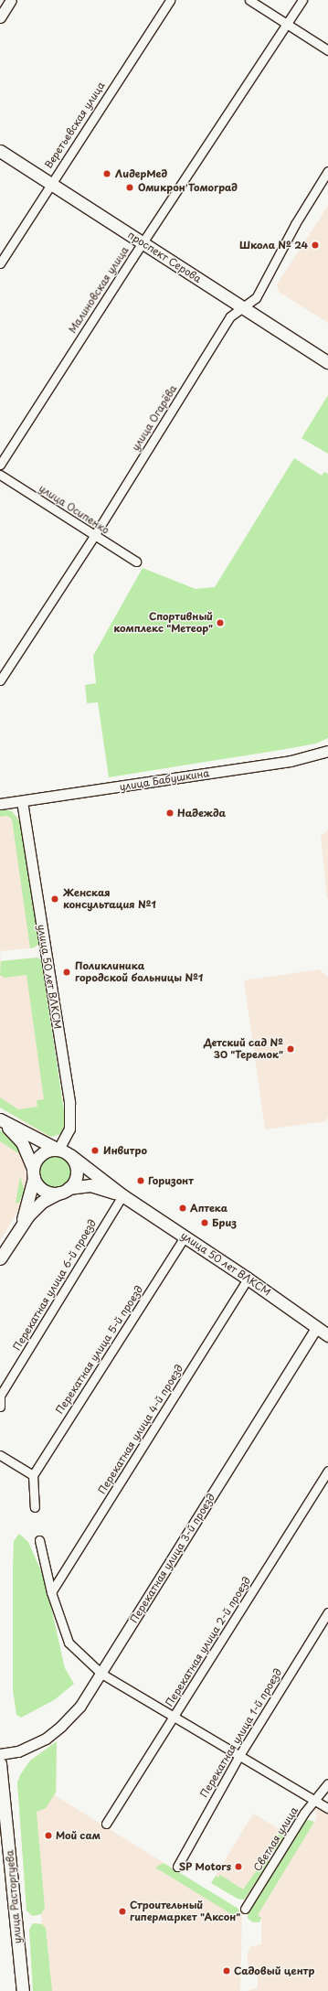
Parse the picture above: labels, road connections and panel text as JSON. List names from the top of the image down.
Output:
{
  "streets": {
    "main road": ["проспект Серова", "улица 50 лет ВЛКСМ", "улица Расторгуева"],
    "street": [
      "Веретьевская улица",
      "Малиновская улица",
      "улица Огарёва",
      "улица Осипенко",
      "улица Бабушкина",
      "Перекатная улица 6-й проезд",
      "Перекатная улица 5-й проезд",
      "Перекатная улица 4-й проезд",
      "Перекатная улица 3-й проезд",
      "Перекатная улица 2-й проезд",
      "Перекатная улица 1-й проезд",
      "Светлая улица"
    ]
  },
  "crossings": [
    ["Веретьевская улица", "проспект Серова"],
    ["проспект Серова", "Малиновская улица"],
    ["проспект Серова", "улица Огарёва"],
    ["улица Огарёва", "улица Осипенко"],
    ["улица Бабушкина", "улица 50 лет ВЛКСМ"],
    ["улица 50 лет ВЛКСМ", "Перекатная улица 6-й проезд"],
    ["улица 50 лет ВЛКСМ", "Перекатная улица 5-й проезд"],
    ["улица 50 лет ВЛКСМ", "Перекатная улица 4-й проезд"],
    ["улица 50 лет ВЛКСМ", "Перекатная улица 3-й проезд"]
  ],
  "places": [
    "ЛидерМед",
    "Омикрон Томоград",
    "Школа № 24",
    "Спортивный комплекс \"Метеор\"",
    "Надежда",
    "Женская консультация №1",
    "Поликлиника городской больницы №1",
    "Детский сад № 30 \"Теремок\"",
    "Инвитро",
    "Горизонт",
    "Аптека",
    "Бриз",
    "Мой сам",
    "SP Motors",
    "Строительный гипермаркет \"Аксон\"",
    "Садовый центр"
  ]
}
